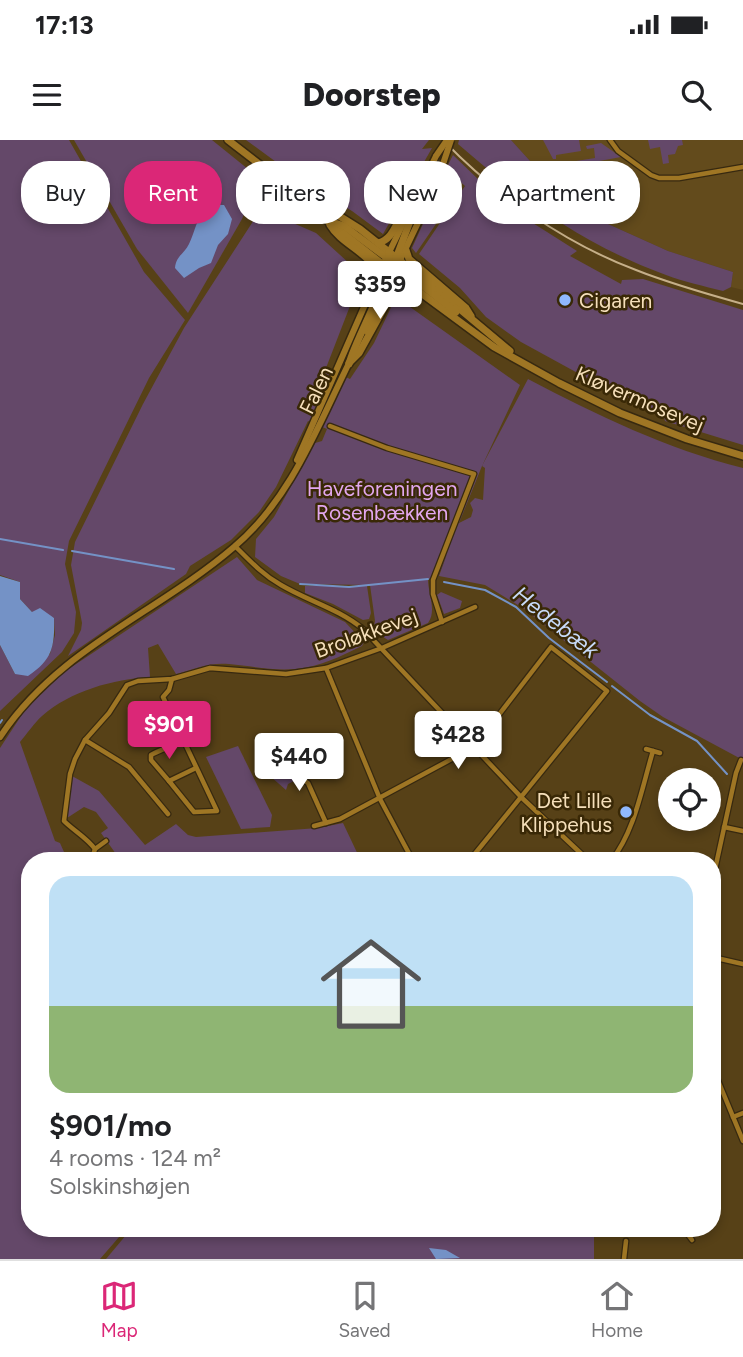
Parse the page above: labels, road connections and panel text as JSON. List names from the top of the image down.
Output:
{
  "streets": {
    "main road": ["Kløvermosevej"],
    "street": ["Falen", "Broløkkevej"]
  },
  "crossings": [
    ["Falen", "Kløvermosevej"]
  ],
  "water": ["Hedebæk"],
  "parks": ["Haveforeningen Rosenbækken"],
  "places": ["Cigaren", "Det Lille Klippehus"],
  "page": {
    "status": "17:13",
    "header": "Doorstep",
    "chip": [
      "Buy",
      "Rent",
      "Filters",
      "New",
      "Apartment"
    ],
    "price": [
      "$359",
      "$901",
      "$428",
      "$440"
    ],
    "list": [
      {
        "name": "$901/mo",
        "note": "4 rooms · 124 m² · Solskinshøjen"
      }
    ],
    "tabs": ["Map", "Saved", "Home"]
  }
}
